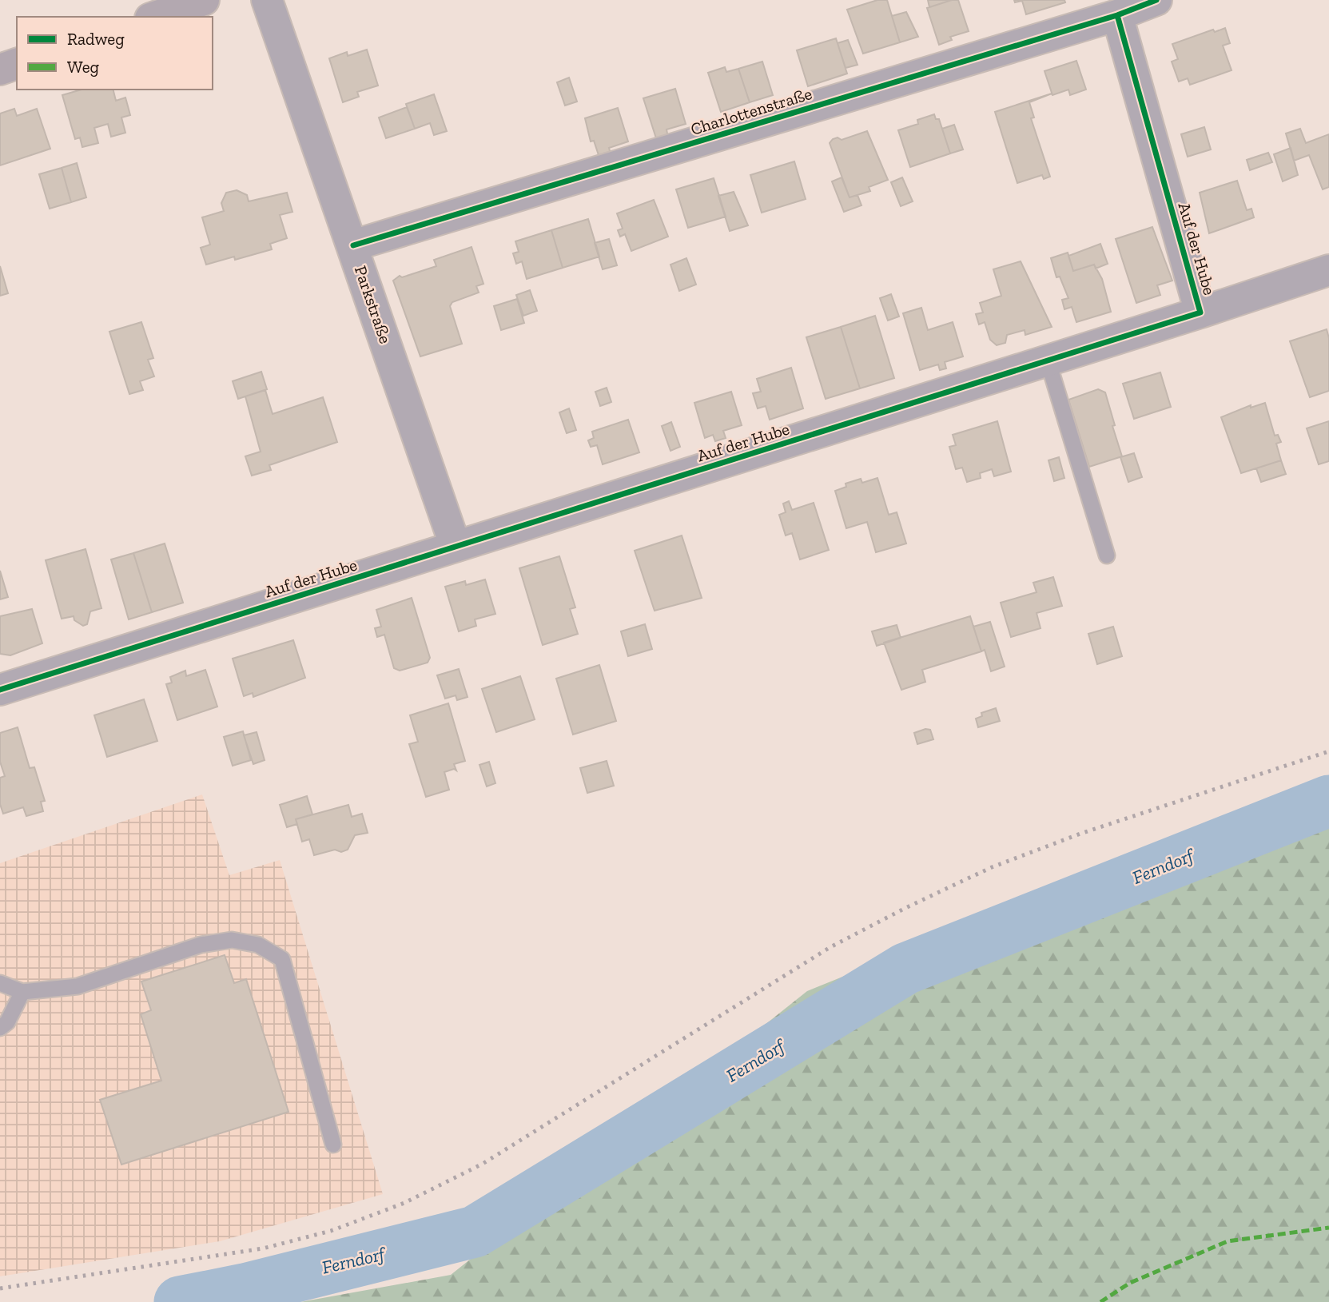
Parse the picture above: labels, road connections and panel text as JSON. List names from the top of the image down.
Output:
{
  "streets": {
    "street": ["Charlottenstraße", "Auf der Hube", "Parkstraße"]
  },
  "crossings": [
    ["Charlottenstraße", "Auf der Hube"],
    ["Charlottenstraße", "Parkstraße"],
    ["Auf der Hube", "Parkstraße"]
  ],
  "water": ["Ferndorf"],
  "legend": ["Radweg", "Weg"]
}
